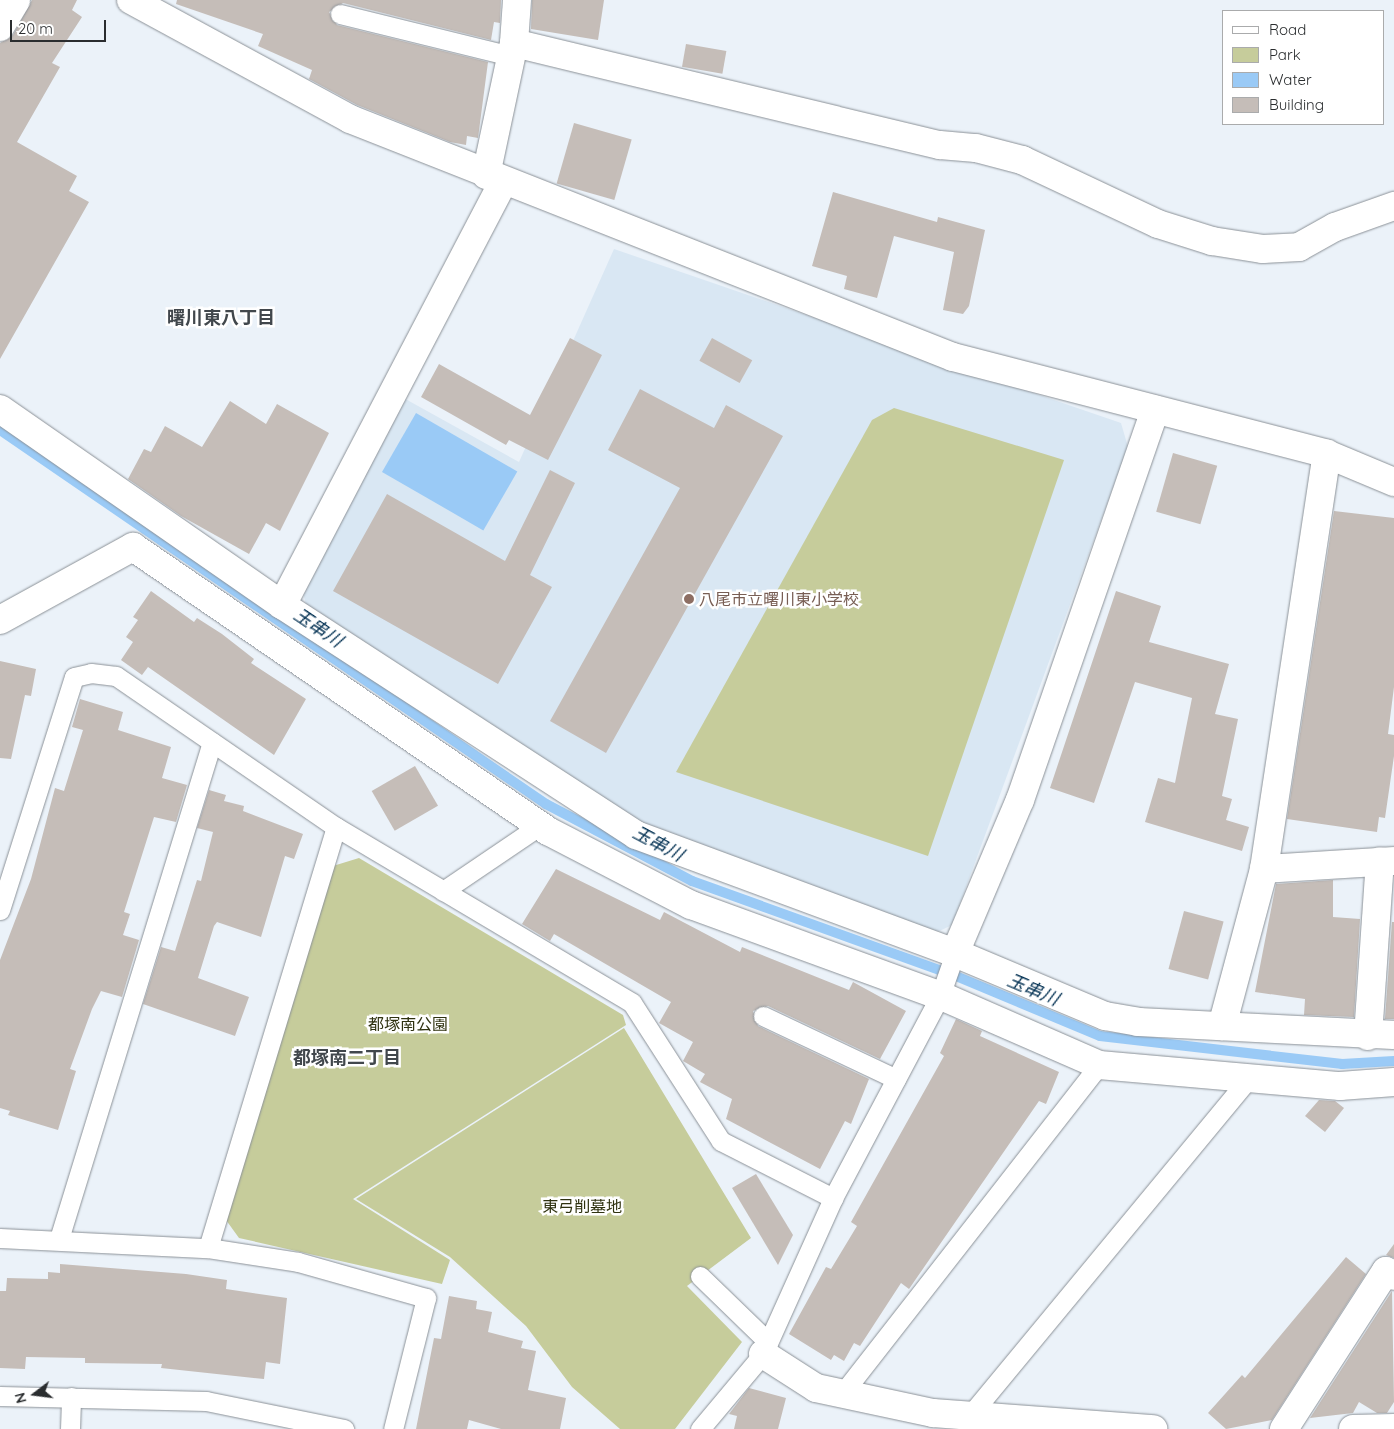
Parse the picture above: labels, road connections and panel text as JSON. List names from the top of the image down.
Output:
{
  "districts": ["曙川東八丁目", "都塚南二丁目"],
  "water": ["玉串川"],
  "parks": ["都塚南公園", "東弓削墓地"],
  "places": ["八尾市立曙川東小学校"],
  "legend": [
    "Road",
    "Park",
    "Water",
    "Building"
  ],
  "scale_bar": "20 m",
  "north": "left"
}
